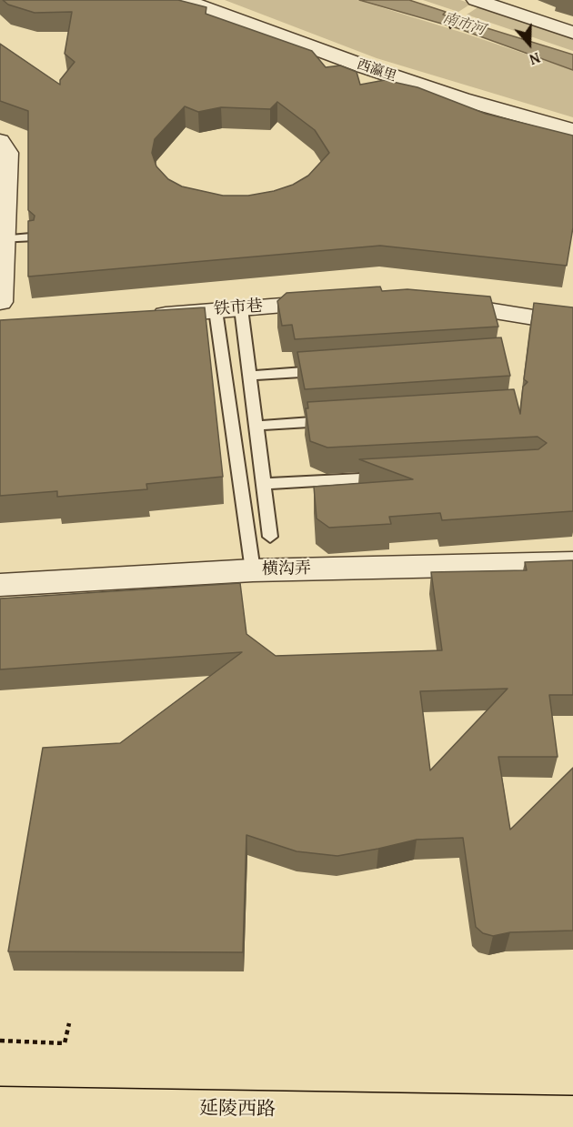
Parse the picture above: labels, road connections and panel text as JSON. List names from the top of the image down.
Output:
{
  "streets": {
    "main road": ["延陵西路"],
    "street": ["西瀛里", "铁市巷", "横沟弄"]
  },
  "water": ["南市河"],
  "north": "bottom"
}
